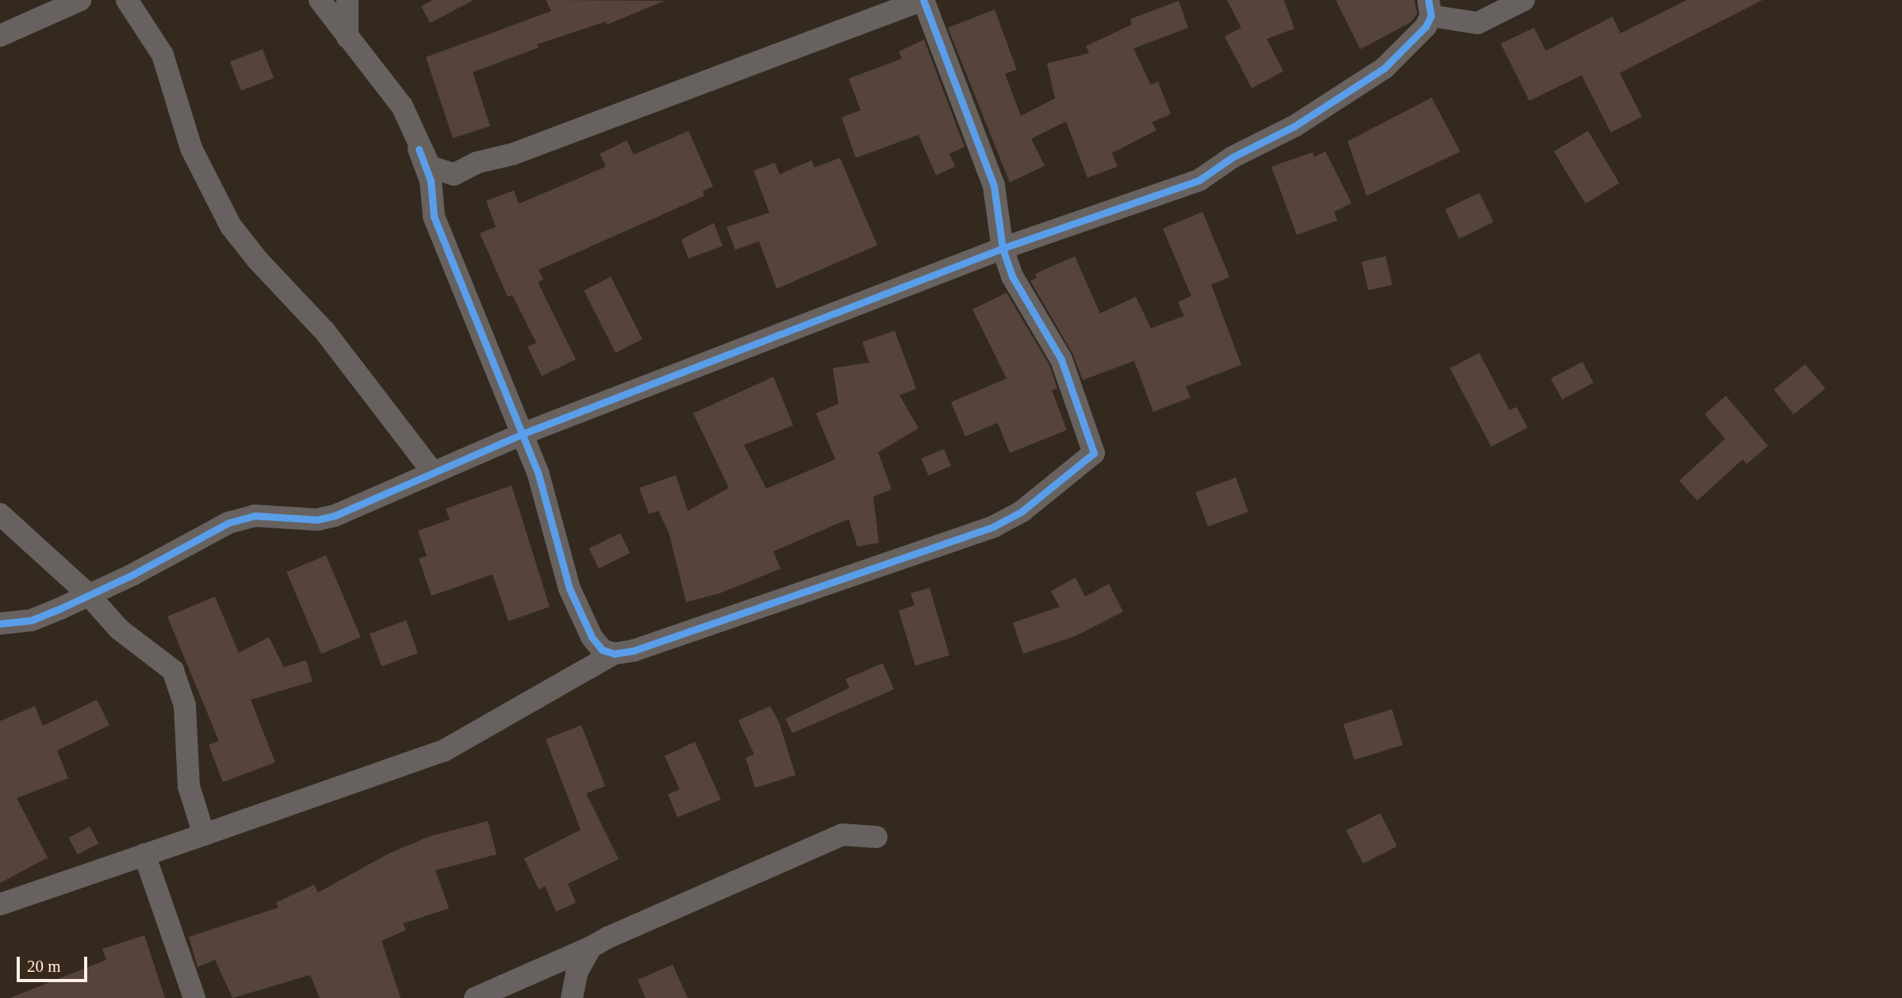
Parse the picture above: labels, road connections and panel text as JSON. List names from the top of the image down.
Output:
{
  "scale_bar": "20 m"
}
